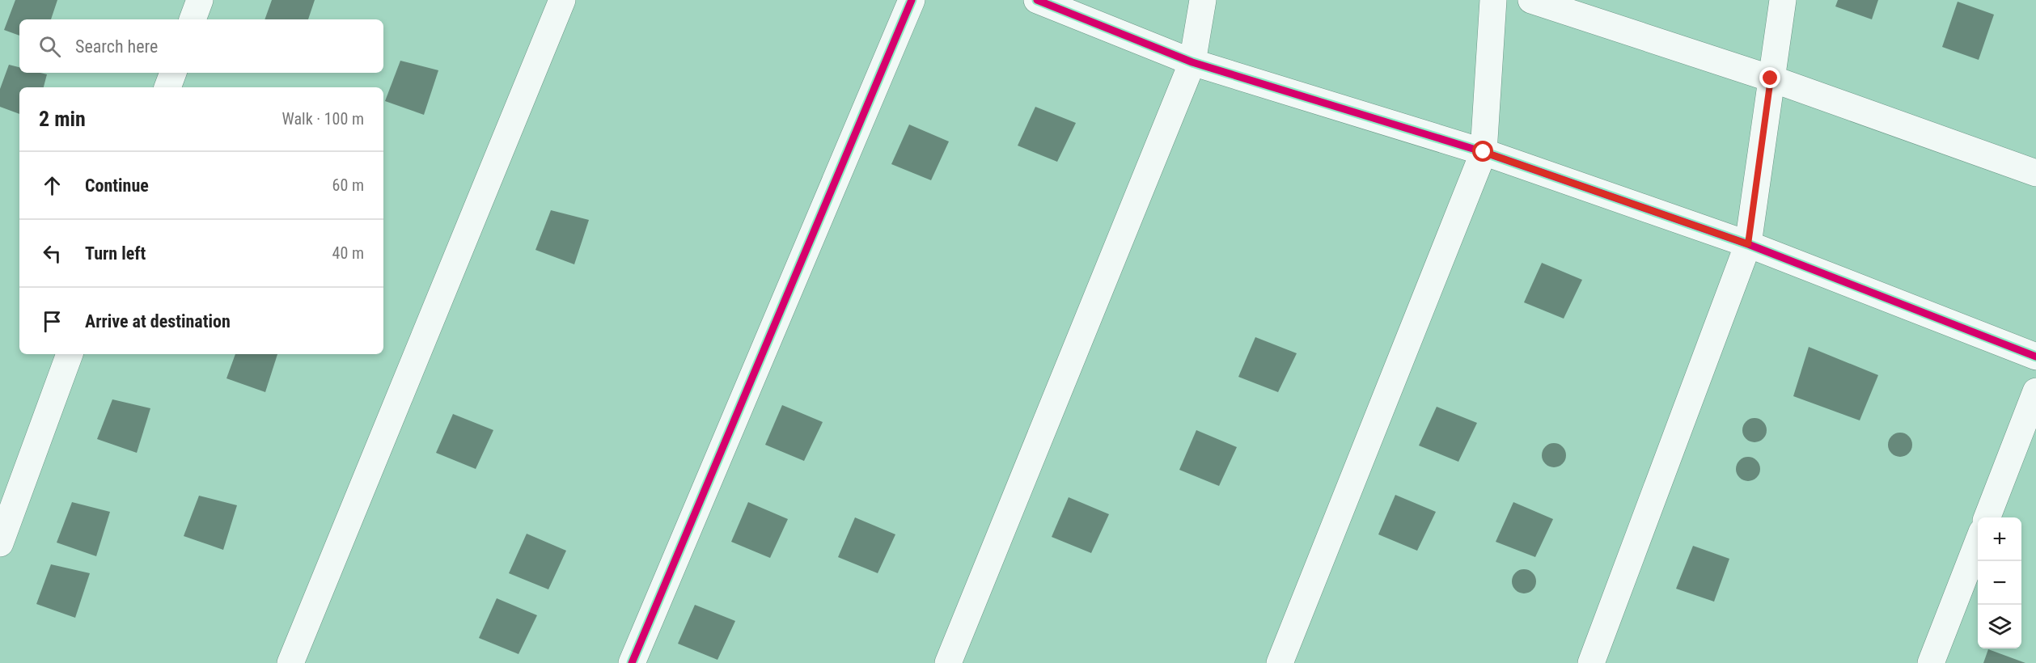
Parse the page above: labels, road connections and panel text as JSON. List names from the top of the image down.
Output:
{
  "page": {
    "search": "Search here",
    "heading": ["2 min", "Walk · 100 m"],
    "list": [
      ["Continue", "60 m"],
      ["Turn left", "40 m"],
      "Arrive at destination"
    ],
    "map_buttons": ["+", "−"]
  }
}
